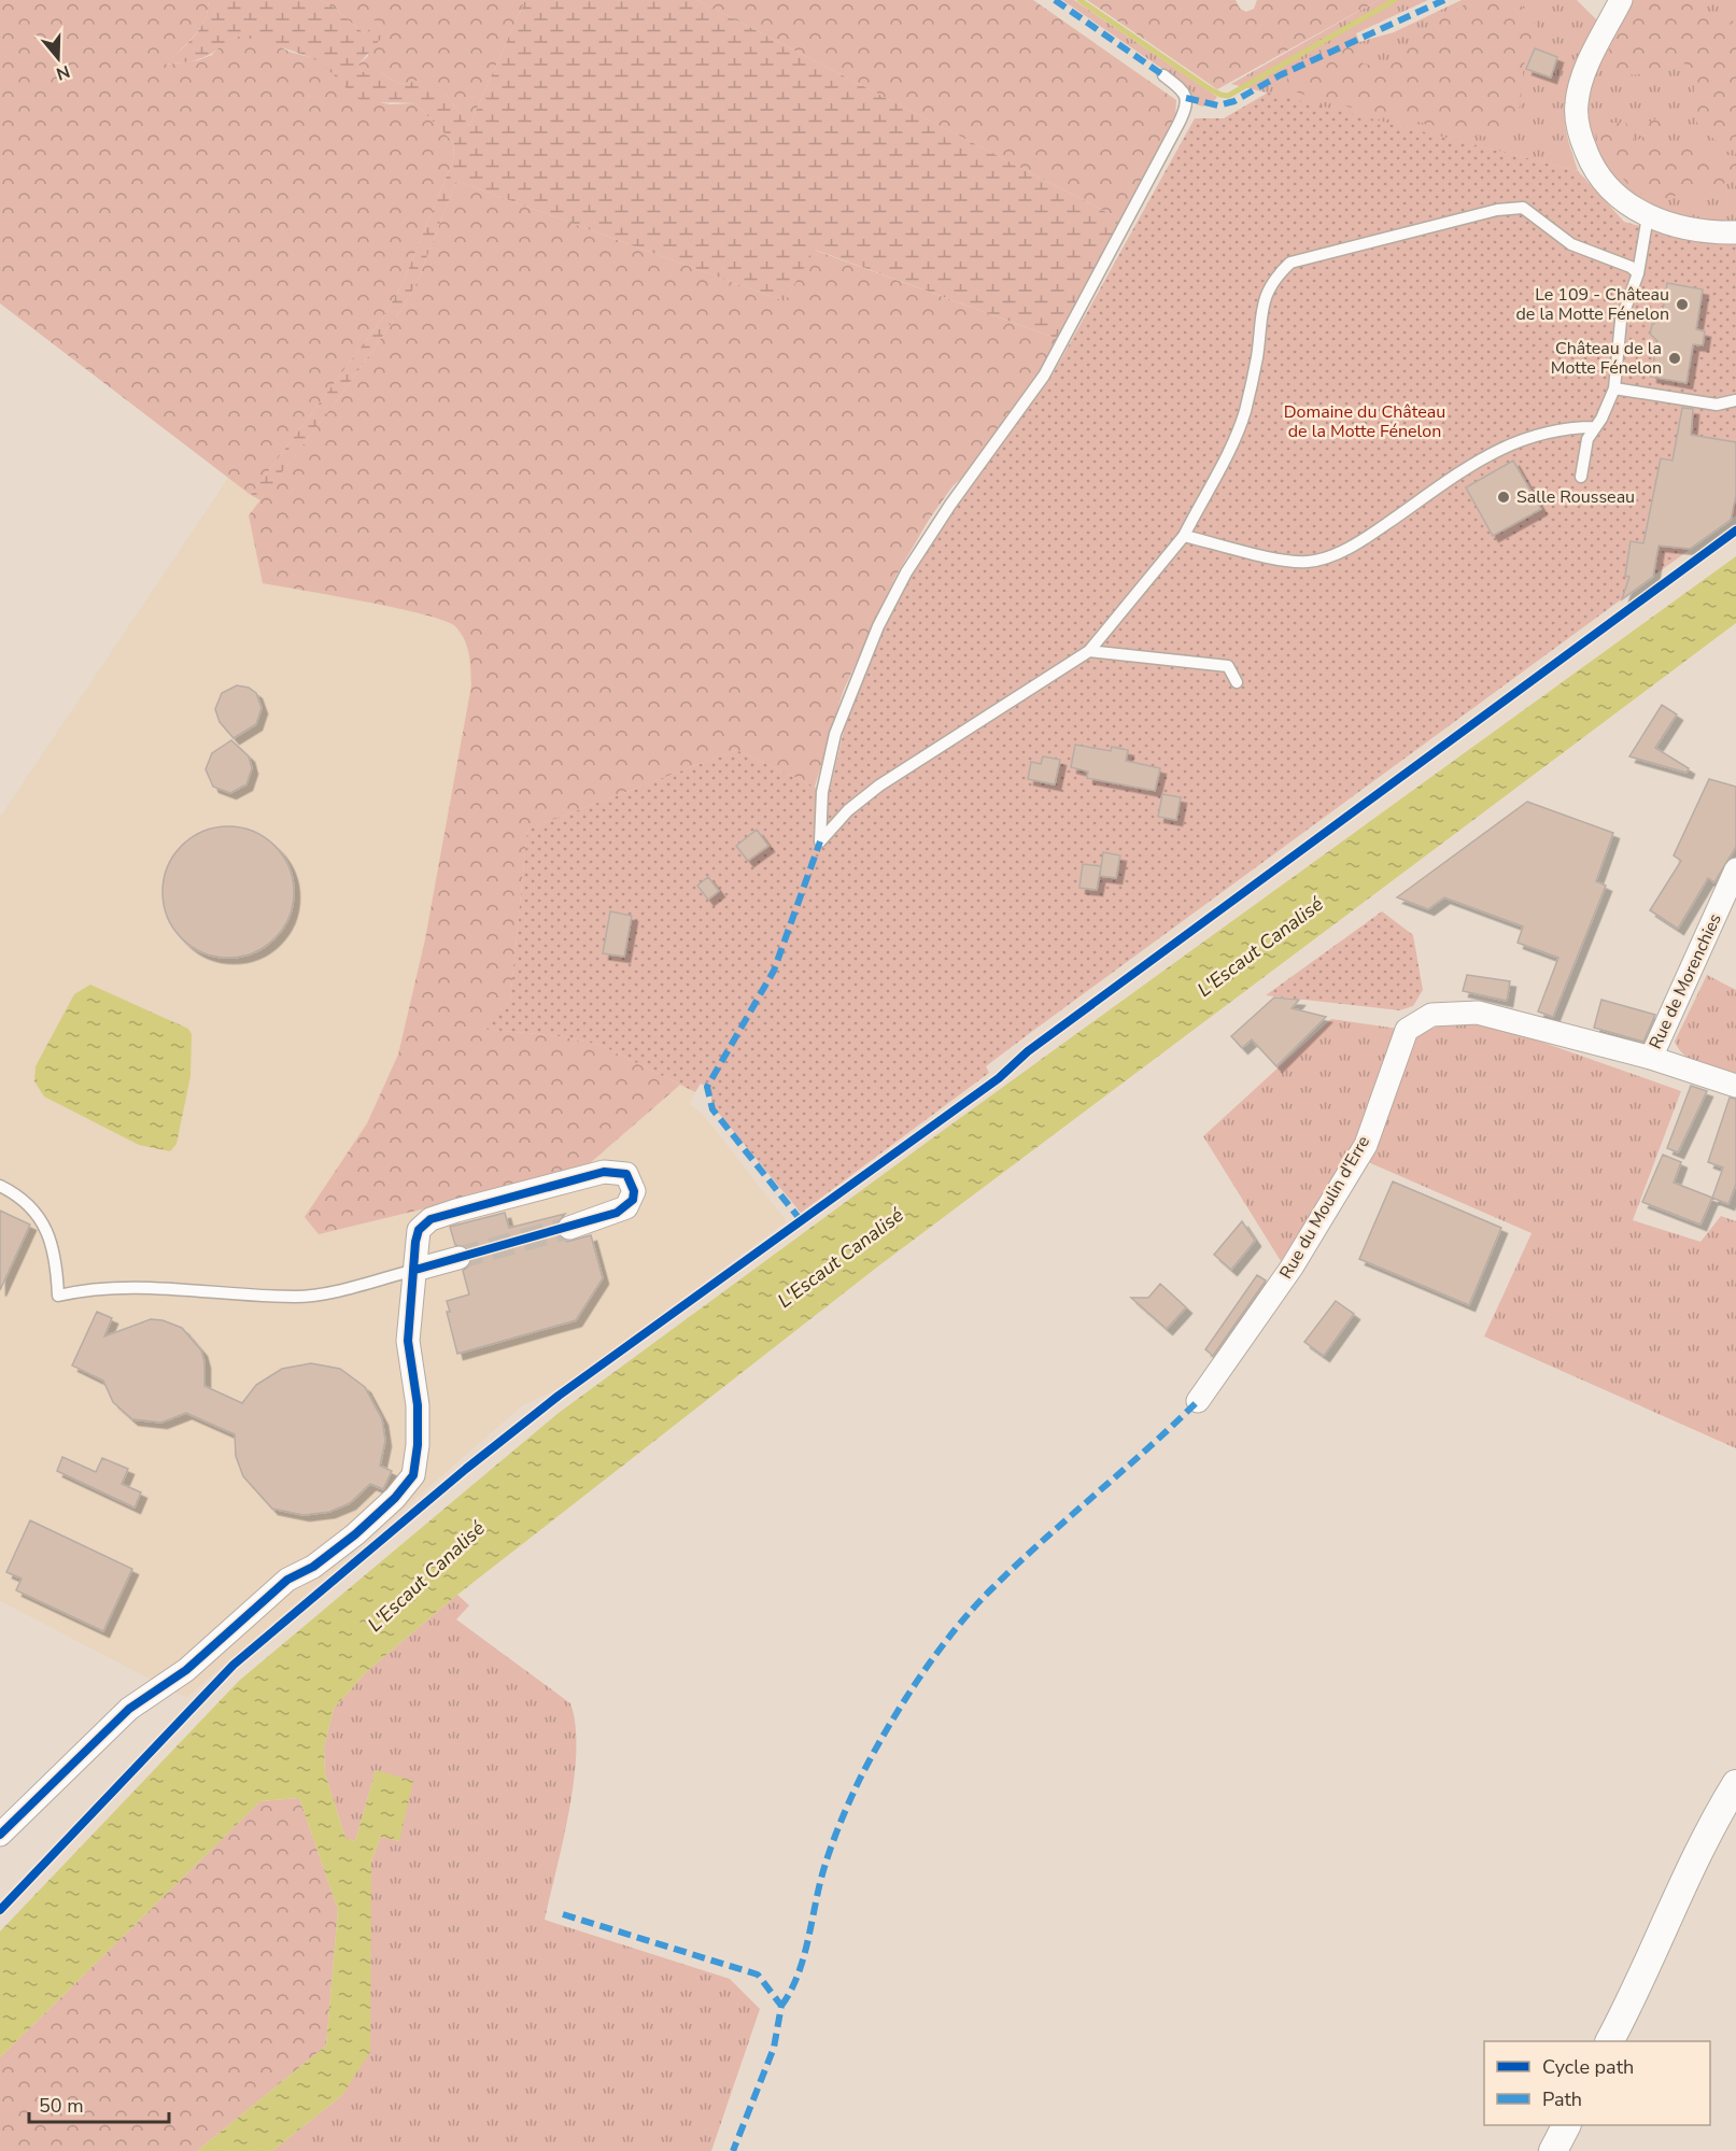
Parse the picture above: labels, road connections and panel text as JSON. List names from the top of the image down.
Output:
{
  "streets": {
    "street": ["Rue de Morenchies", "Rue du Moulin d'Erre"]
  },
  "crossings": [
    ["Rue de Morenchies", "Rue du Moulin d'Erre"]
  ],
  "water": ["L'Escaut Canalisé"],
  "parks": ["Domaine du Château de la Motte Fénelon"],
  "places": ["Le 109 - Château de la Motte Fénelon", "Château de la Motte Fénelon", "Salle Rousseau"],
  "legend": ["Cycle path", "Path"],
  "scale_bar": "50 m",
  "north": "bottom"
}
